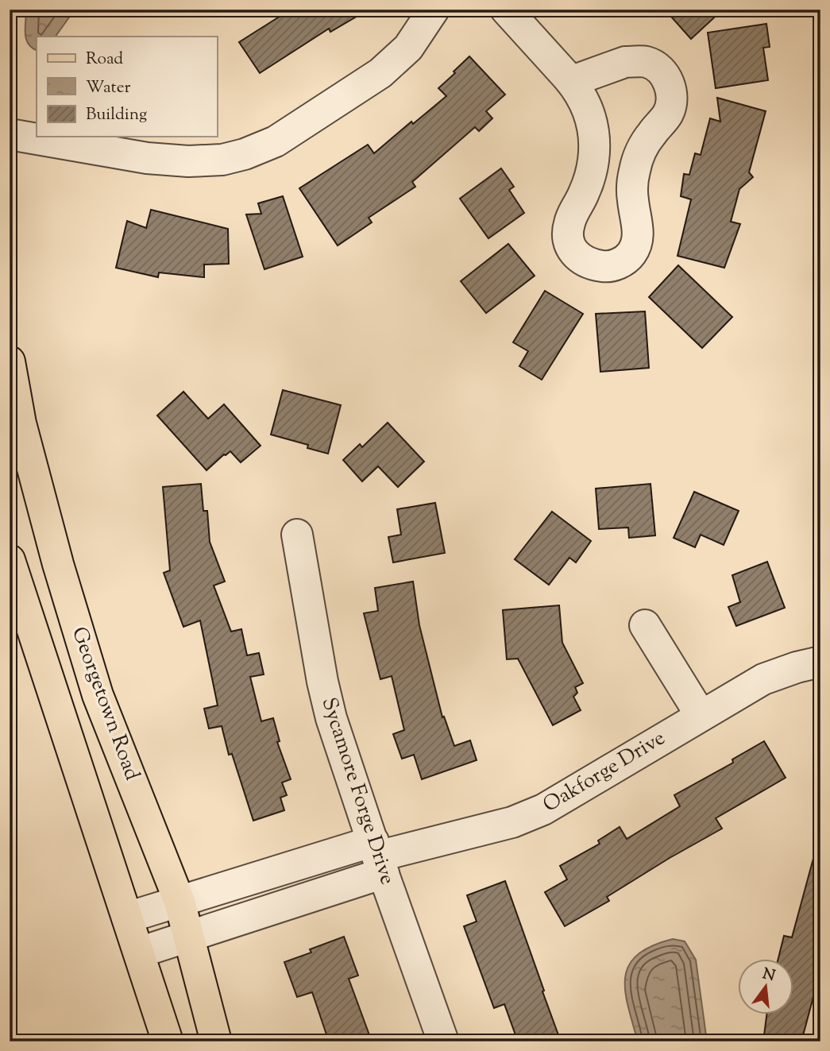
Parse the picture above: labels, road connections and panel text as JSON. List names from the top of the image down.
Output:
{
  "streets": {
    "main road": ["Georgetown Road"],
    "street": ["Oakforge Drive", "Sycamore Forge Drive"]
  },
  "crossings": [
    ["Georgetown Road", "Oakforge Drive"],
    ["Oakforge Drive", "Sycamore Forge Drive"]
  ],
  "legend": ["Road", "Water", "Building"],
  "north": "top"
}
